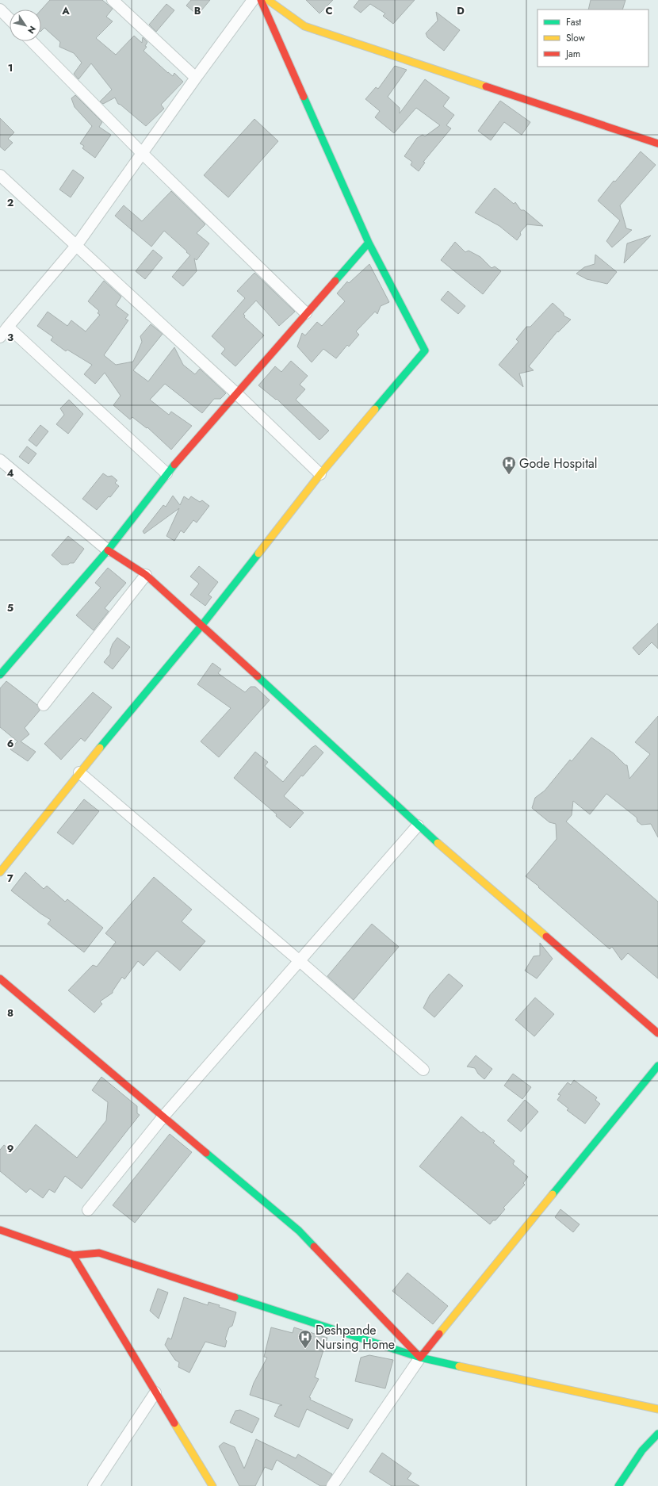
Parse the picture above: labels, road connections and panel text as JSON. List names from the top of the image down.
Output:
{
  "places": {
    "hospital": ["Gode Hospital", "Deshpande Nursing Home"]
  },
  "legend": ["Fast", "Slow", "Jam"],
  "north": "bottom right",
  "grid": {
    "columns": [
      "A",
      "B",
      "C",
      "D"
    ],
    "rows": [
      "1",
      "2",
      "3",
      "4",
      "5",
      "6",
      "7",
      "8",
      "9"
    ]
  }
}
